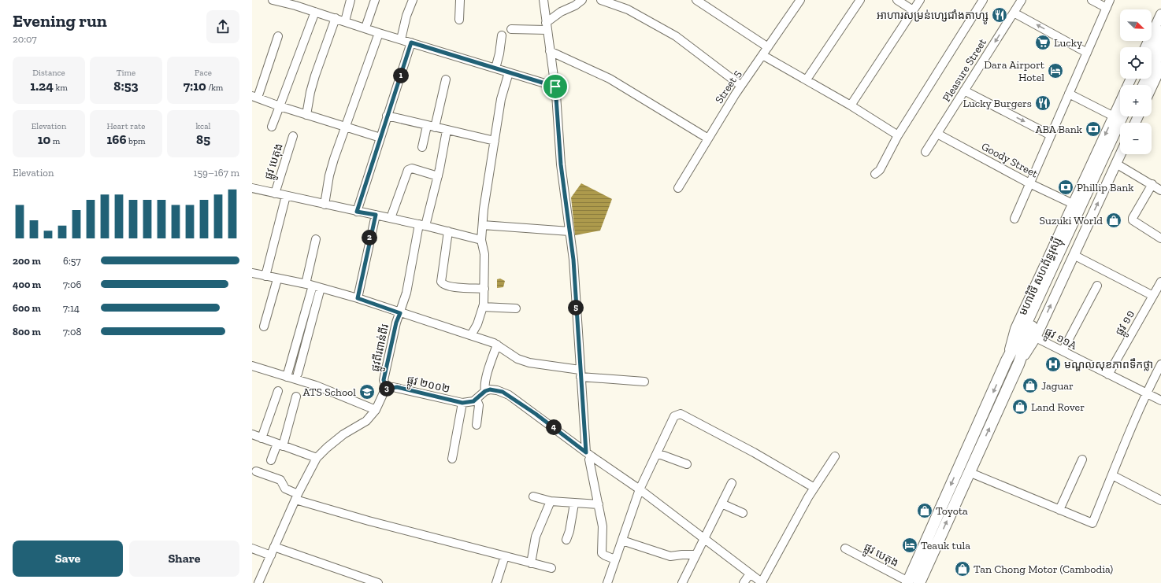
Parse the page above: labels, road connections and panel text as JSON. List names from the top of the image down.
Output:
{
  "streets": {
    "highway": ["មហាវិថី សហព័ន្ធរុស្ស៊ី"],
    "street": [
      "Pleasure Street",
      "Street 5",
      "Goody Street",
      "ផ្លូវ បេតុង",
      "ផ្លូវ ១១",
      "ផ្លូវ ១១A",
      "ផ្លូវពីរពាន់ពីរ",
      "ផ្លូវ ២០០២"
    ]
  },
  "crossings": [
    ["Pleasure Street", "Goody Street"],
    ["Goody Street", "មហាវិថី សហព័ន្ធរុស្ស៊ី"],
    ["ផ្លូវ បេតុង", "មហាវិថី សហព័ន្ធរុស្ស៊ី"],
    ["មហាវិថី សហព័ន្ធរុស្ស៊ី", "ផ្លូវ ១១A"],
    ["ផ្លូវ ១១", "ផ្លូវ ១១A"],
    ["ផ្លូវពីរពាន់ពីរ", "ផ្លូវ ២០០២"]
  ],
  "places": {
    "restaurant": ["អាហារសម្រន់ហ្សេជាំងតាហ្សូ", "Lucky Burgers"],
    "supermarket": ["Lucky"],
    "hotel": ["Dara Airport Hotel", "Teauk tula"],
    "bank": ["ABA Bank", "Phillip Bank"],
    "shop": [
      "Suzuki World",
      "Jaguar",
      "Land Rover",
      "Toyota",
      "Tan Chong Motor (Cambodia)"
    ],
    "hospital": ["មណ្ឌលសុខភាពទឹកថ្លា"],
    "school or university": ["ATS School"]
  },
  "north": "bottom right",
  "page": {
    "heading": ["Evening run", "20:07"],
    "map_buttons": ["+", "−"],
    "stats": [
      ["Distance", "1.24 km"],
      ["Time", "8:53"],
      ["Pace", "7:10 /km"],
      ["Elevation", "10 m"],
      ["Heart rate", "166 bpm"],
      ["kcal", "85"]
    ],
    "pins": [
      "1",
      "2",
      "5",
      "3",
      "4"
    ],
    "chart": ["Elevation", "159–167 m"],
    "list": [
      {
        "name": "200 m",
        "note": "6:57"
      },
      {
        "name": "400 m",
        "note": "7:06"
      },
      {
        "name": "600 m",
        "note": "7:14"
      },
      {
        "name": "800 m",
        "note": "7:08"
      }
    ],
    "buttons": ["Save", "Share"]
  }
}
